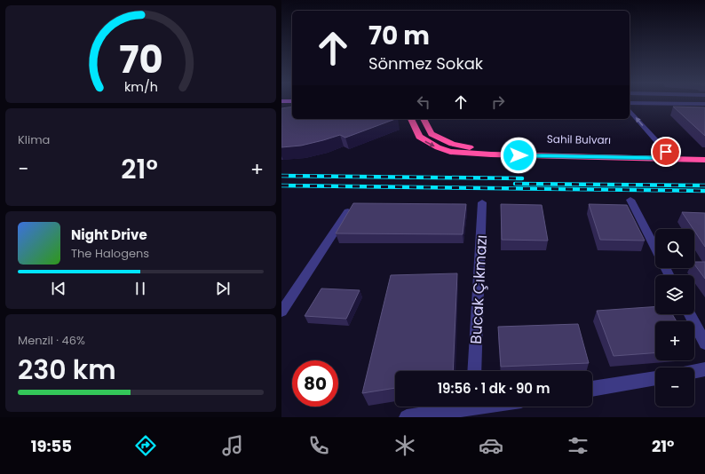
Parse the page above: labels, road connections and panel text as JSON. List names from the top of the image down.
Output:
{
  "streets": {
    "highway": ["Sahil Bulvarı"],
    "street": ["Bucak Çıkmazı"]
  },
  "page": {
    "turn": ["70 m", "Sönmez Sokak"],
    "tile": [
      "Klima",
      ["Menzil · 46%", "230 km"]
    ],
    "heat": ["−", "21°", "+"],
    "song": ["Night Drive", "The Halogens"],
    "map_buttons": ["+", "−"],
    "limit": "80",
    "trip": "19:56 · 1 dk · 90 m",
    "tabs": ["19:55", "21°"],
    "gauge": ["70", "km/h"]
  }
}
